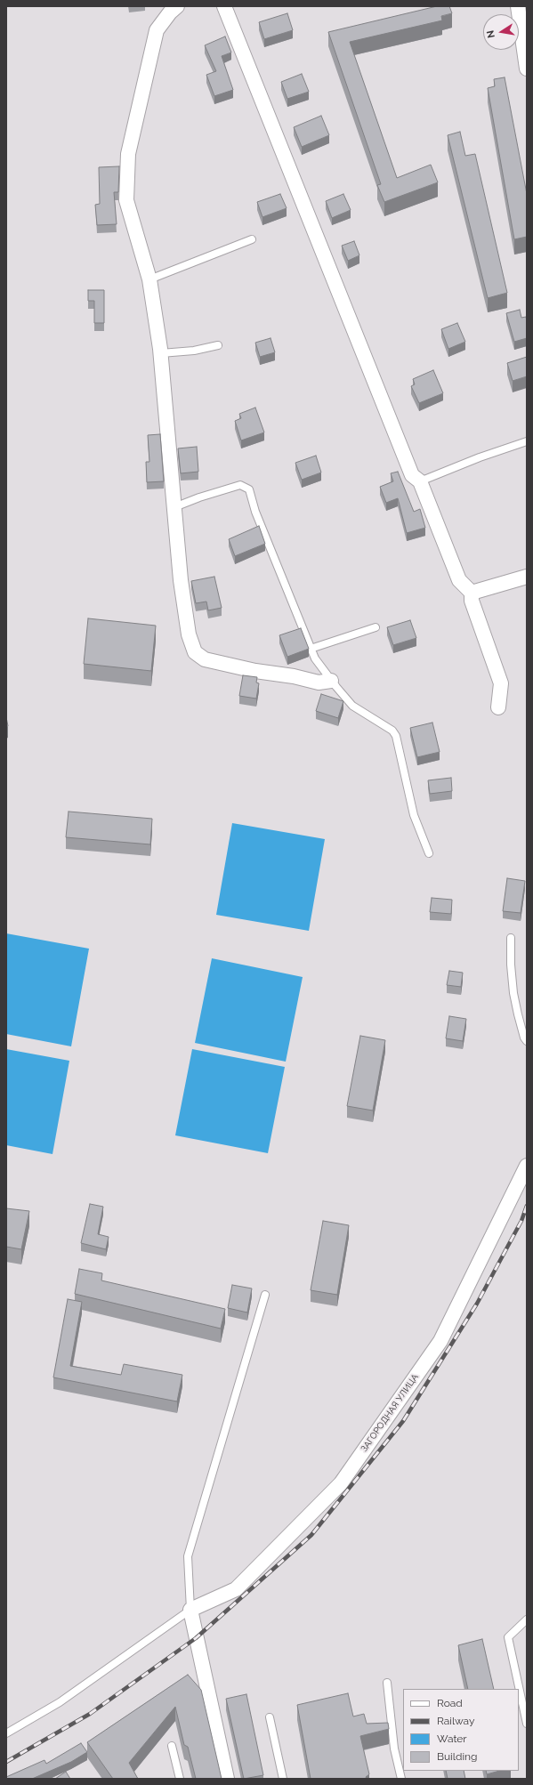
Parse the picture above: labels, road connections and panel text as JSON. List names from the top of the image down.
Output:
{
  "streets": {
    "street": ["ЗАГОРОДНАЯ УЛИЦА"]
  },
  "legend": [
    "Road",
    "Railway",
    "Water",
    "Building"
  ],
  "north": "left"
}
